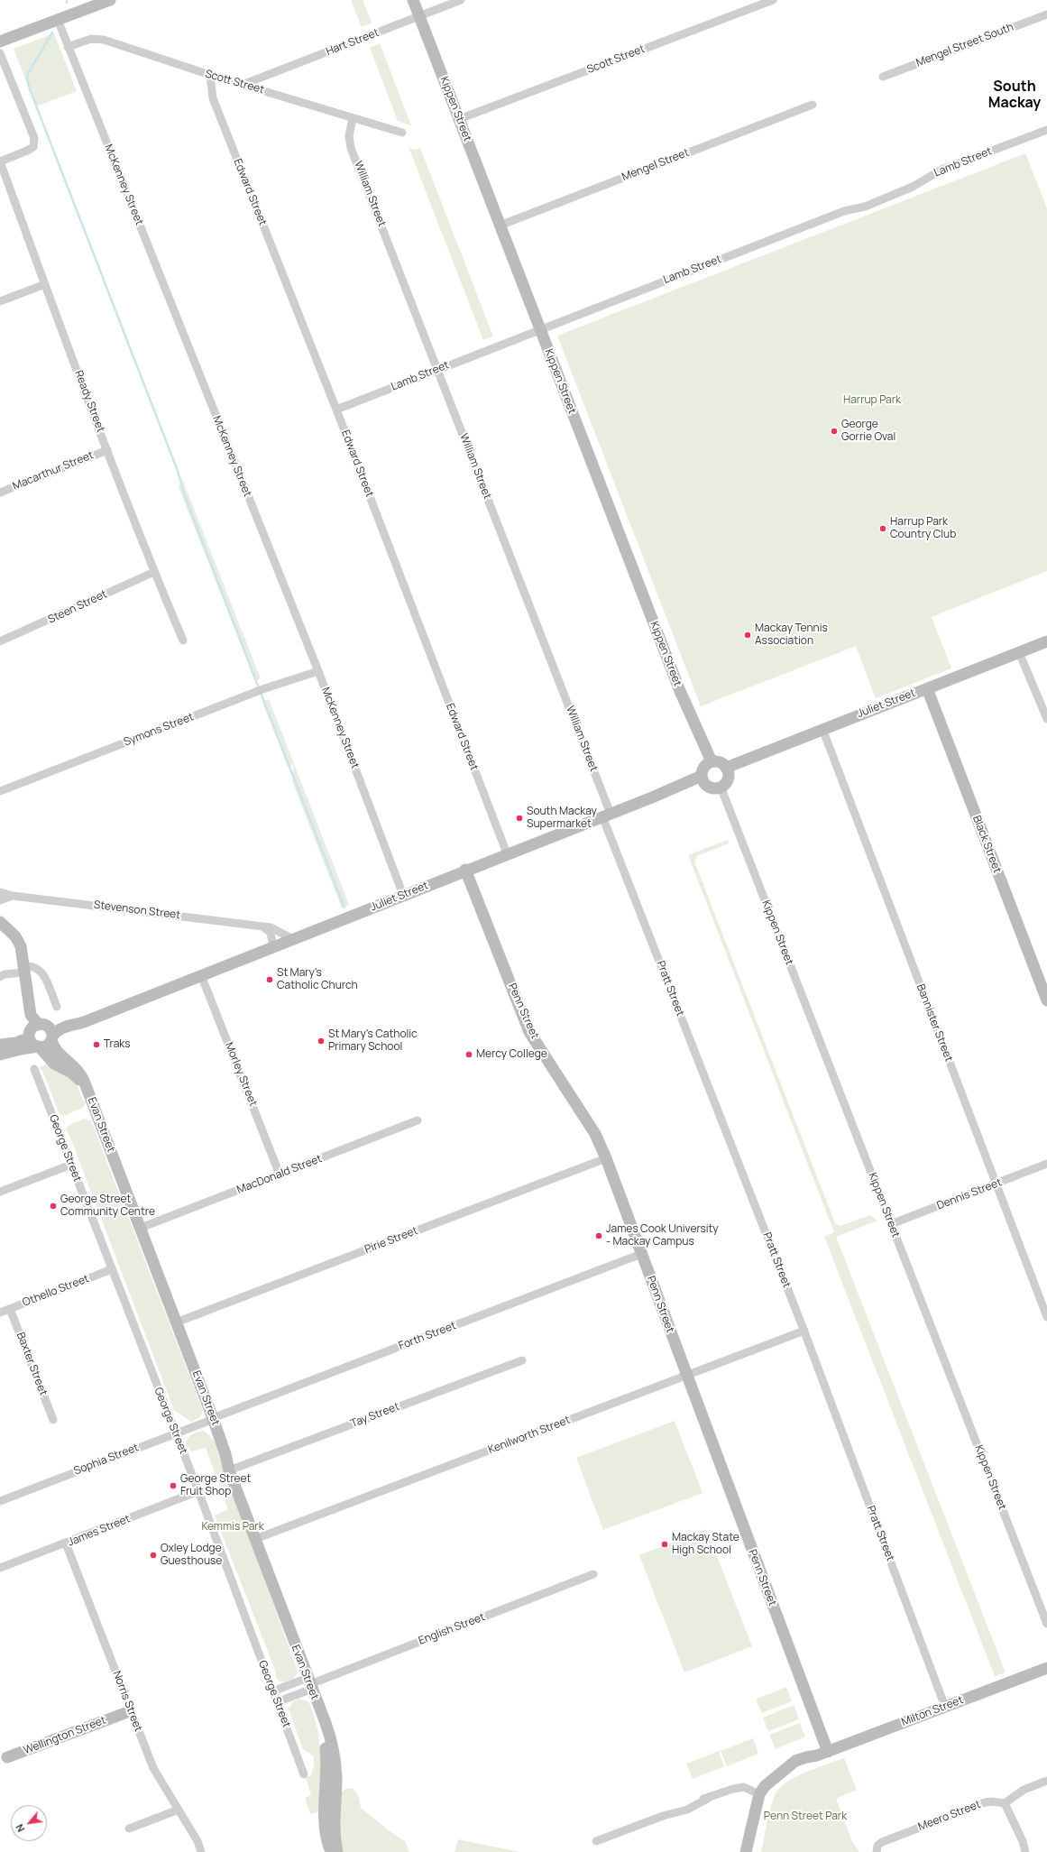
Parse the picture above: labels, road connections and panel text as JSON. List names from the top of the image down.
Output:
{
  "streets": {
    "street": [
      "Hart Street",
      "Mengel Street South",
      "Scott Street",
      "Kippen Street",
      "Lamb Street",
      "Mengel Street",
      "McKenney Street",
      "Edward Street",
      "William Street",
      "Ready Street",
      "Macarthur Street",
      "Steen Street",
      "Juliet Street",
      "Symons Street",
      "Black Street",
      "Stevenson Street",
      "Pratt Street",
      "Penn Street",
      "Bannister Street",
      "Morley Street",
      "Evan Street",
      "George Street",
      "MacDonald Street",
      "Dennis Street",
      "Pirie Street",
      "Othello Street",
      "Forth Street",
      "Baxter Street",
      "Tay Street",
      "Kenilworth Street",
      "Sophia Street",
      "James Street",
      "English Street",
      "Norris Street",
      "Milton Street",
      "Wellington Street",
      "Meero Street"
    ]
  },
  "crossings": [
    ["Hart Street", "Scott Street"],
    ["Hart Street", "Kippen Street"],
    ["Scott Street", "Kippen Street"],
    ["Scott Street", "McKenney Street"],
    ["Scott Street", "Edward Street"],
    ["Scott Street", "William Street"],
    ["Kippen Street", "Lamb Street"],
    ["Kippen Street", "Mengel Street"],
    ["Kippen Street", "Juliet Street"],
    ["Kippen Street", "Dennis Street"],
    ["Lamb Street", "Edward Street"],
    ["Lamb Street", "William Street"],
    ["McKenney Street", "Juliet Street"],
    ["McKenney Street", "Symons Street"],
    ["Edward Street", "Juliet Street"],
    ["William Street", "Juliet Street"],
    ["William Street", "Pratt Street"],
    ["Ready Street", "Macarthur Street"],
    ["Ready Street", "Steen Street"],
    ["Juliet Street", "Black Street"],
    ["Juliet Street", "Stevenson Street"],
    ["Juliet Street", "Pratt Street"],
    ["Juliet Street", "Penn Street"],
    ["Juliet Street", "Bannister Street"],
    ["Juliet Street", "Morley Street"],
    ["Juliet Street", "Evan Street"],
    ["Pratt Street", "Kenilworth Street"],
    ["Pratt Street", "Milton Street"],
    ["Penn Street", "Pirie Street"],
    ["Penn Street", "Forth Street"],
    ["Penn Street", "Kenilworth Street"],
    ["Penn Street", "Milton Street"],
    ["Bannister Street", "Dennis Street"],
    ["Morley Street", "MacDonald Street"],
    ["Evan Street", "MacDonald Street"],
    ["Evan Street", "Pirie Street"],
    ["Evan Street", "Forth Street"],
    ["Evan Street", "Tay Street"],
    ["Evan Street", "Kenilworth Street"],
    ["Evan Street", "Sophia Street"],
    ["Evan Street", "English Street"],
    ["George Street", "Othello Street"],
    ["George Street", "Sophia Street"],
    ["George Street", "James Street"],
    ["Othello Street", "Baxter Street"],
    ["Forth Street", "Sophia Street"],
    ["James Street", "Norris Street"],
    ["Norris Street", "Wellington Street"]
  ],
  "districts": ["South Mackay"],
  "parks": ["Harrup Park", "Kemmis Park", "Penn Street Park"],
  "places": [
    "George Gorrie Oval",
    "Harrup Park Country Club",
    "Mackay Tennis Association",
    "South Mackay Supermarket",
    "St Mary's Catholic Church",
    "St Mary's Catholic Primary School",
    "Traks",
    "Mercy College",
    "George Street Community Centre",
    "James Cook University - Mackay Campus",
    "George Street Fruit Shop",
    "Mackay State High School",
    "Oxley Lodge Guesthouse"
  ],
  "north": "bottom left"
}
